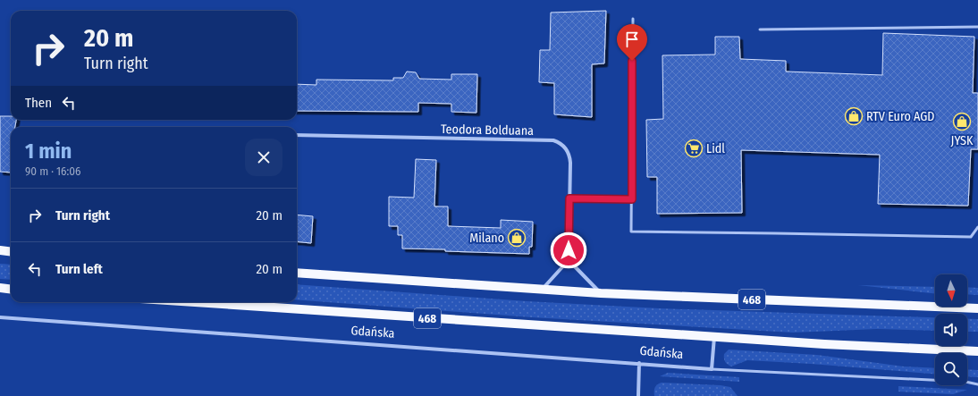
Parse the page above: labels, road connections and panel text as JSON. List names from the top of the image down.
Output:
{
  "streets": {
    "main road": ["468", "Gdańska"],
    "street": ["Teodora Bolduana"]
  },
  "places": {
    "shop": ["RTV Euro AGD", "JYSK", "Milano"],
    "supermarket": ["Lidl"]
  },
  "north": "bottom",
  "page": {
    "turn": ["20 m", "Turn right"],
    "then": "Then",
    "heading": ["1 min", "90 m · 16:06"],
    "list": [
      {
        "name": "Turn right",
        "value": "20 m"
      },
      {
        "name": "Turn left",
        "value": "20 m"
      }
    ]
  }
}
